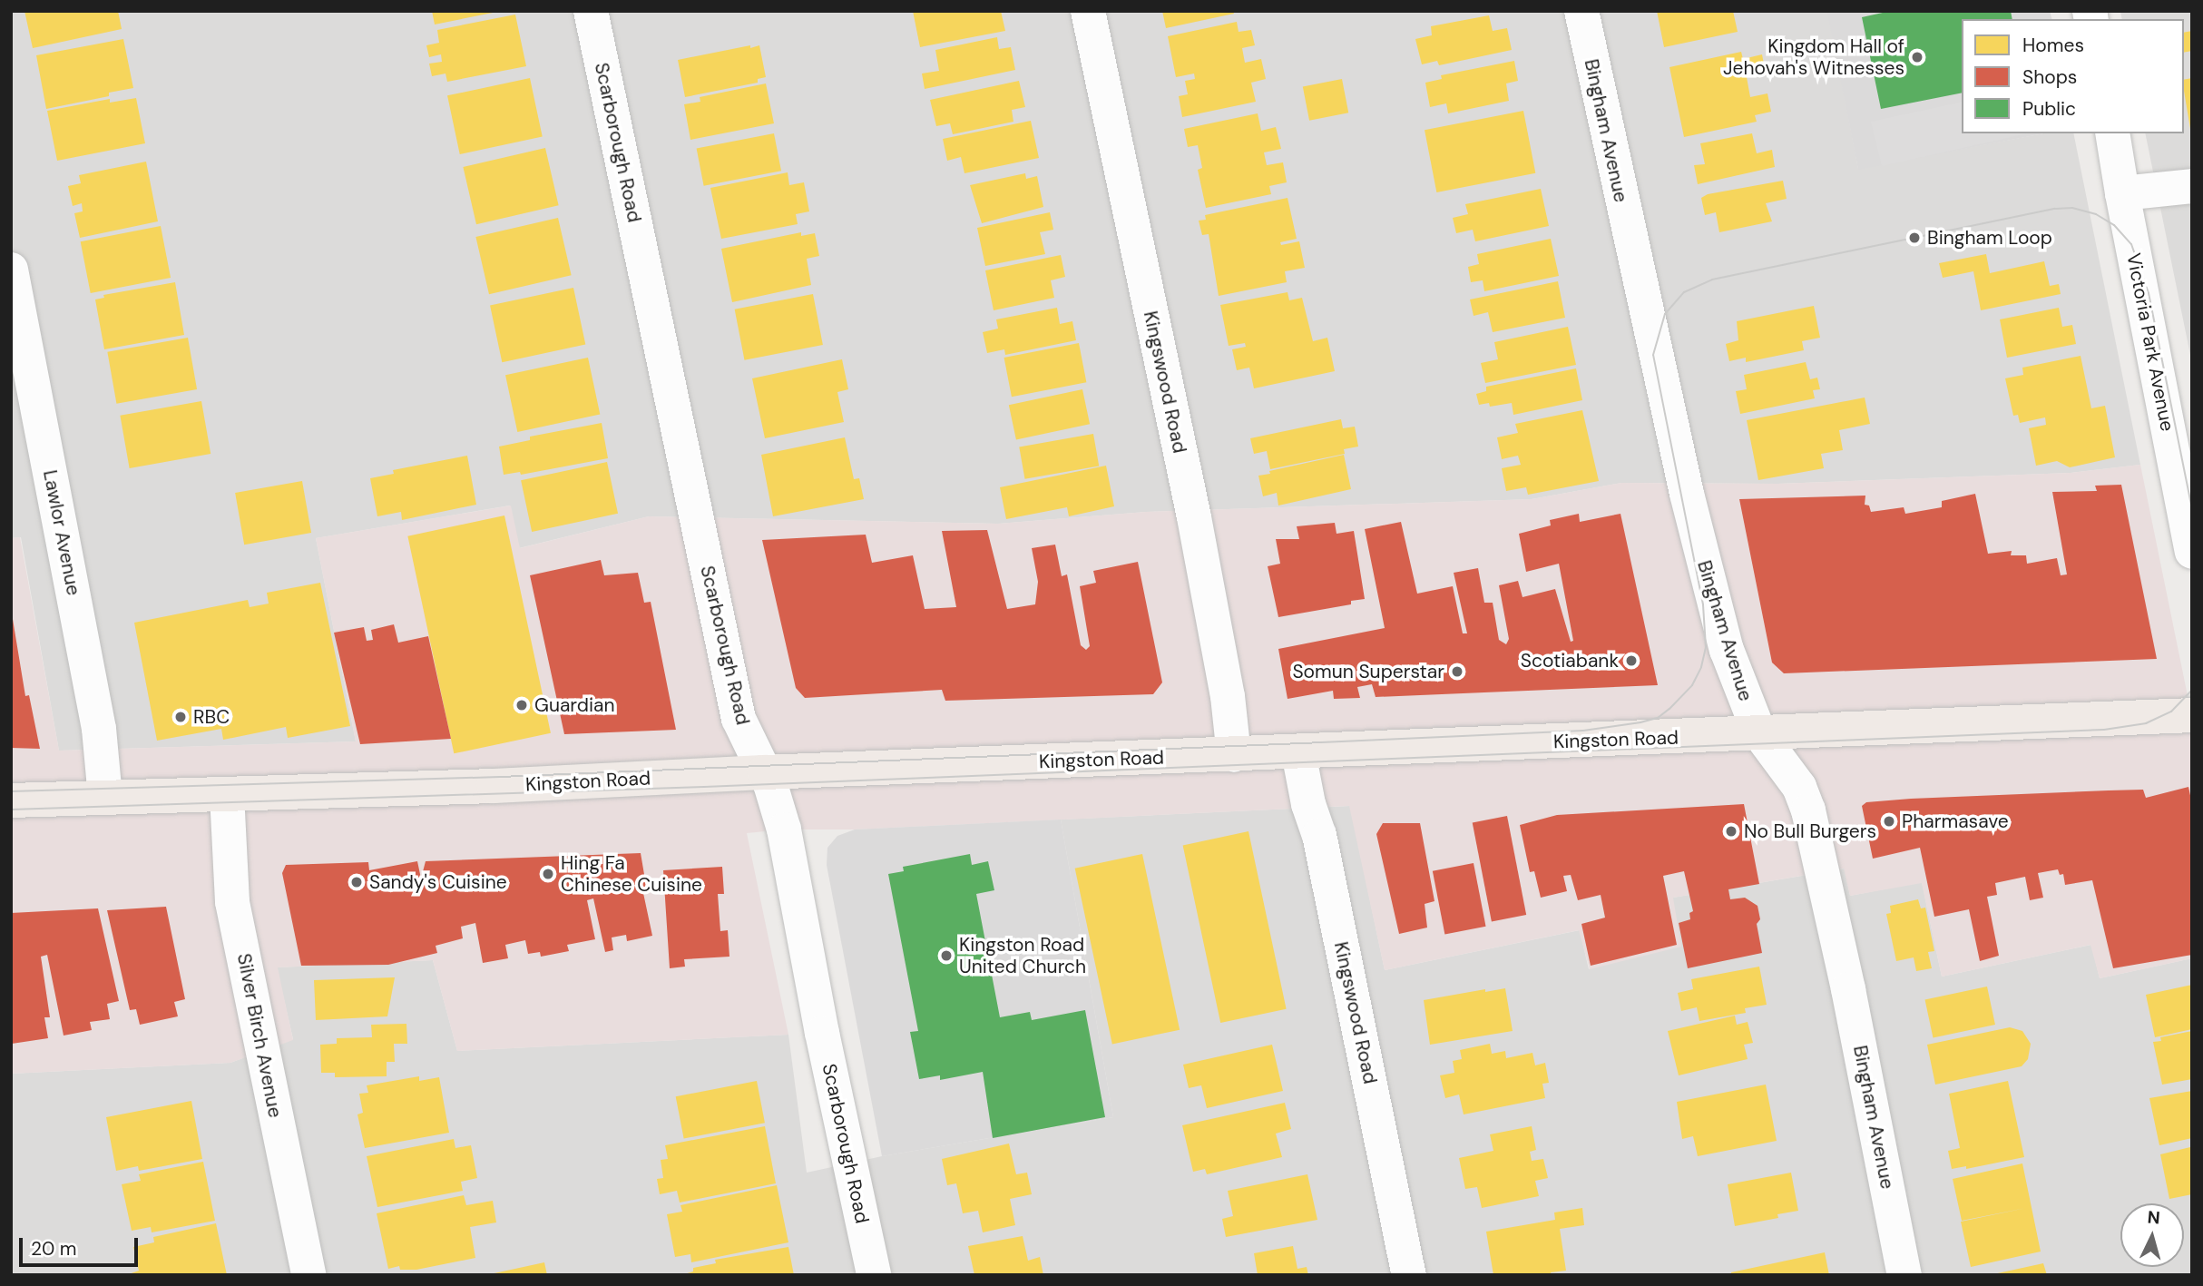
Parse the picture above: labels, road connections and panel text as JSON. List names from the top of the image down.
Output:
{
  "streets": {
    "main road": ["Kingston Road"],
    "street": [
      "Bingham Avenue",
      "Scarborough Road",
      "Victoria Park Avenue",
      "Kingswood Road",
      "Lawlor Avenue",
      "Silver Birch Avenue"
    ]
  },
  "crossings": [
    ["Bingham Avenue", "Kingston Road"],
    ["Scarborough Road", "Kingston Road"],
    ["Kingswood Road", "Kingston Road"],
    ["Lawlor Avenue", "Kingston Road"],
    ["Kingston Road", "Silver Birch Avenue"]
  ],
  "places": [
    "Kingdom Hall of Jehovah's Witnesses",
    "Bingham Loop",
    "Scotiabank",
    "Somun Superstar",
    "Guardian",
    "RBC",
    "Pharmasave",
    "No Bull Burgers",
    "Hing Fa Chinese Cuisine",
    "Sandy's Cuisine",
    "Kingston Road United Church"
  ],
  "legend": ["Homes", "Shops", "Public"],
  "scale_bar": "20 m",
  "north": "top"
}
